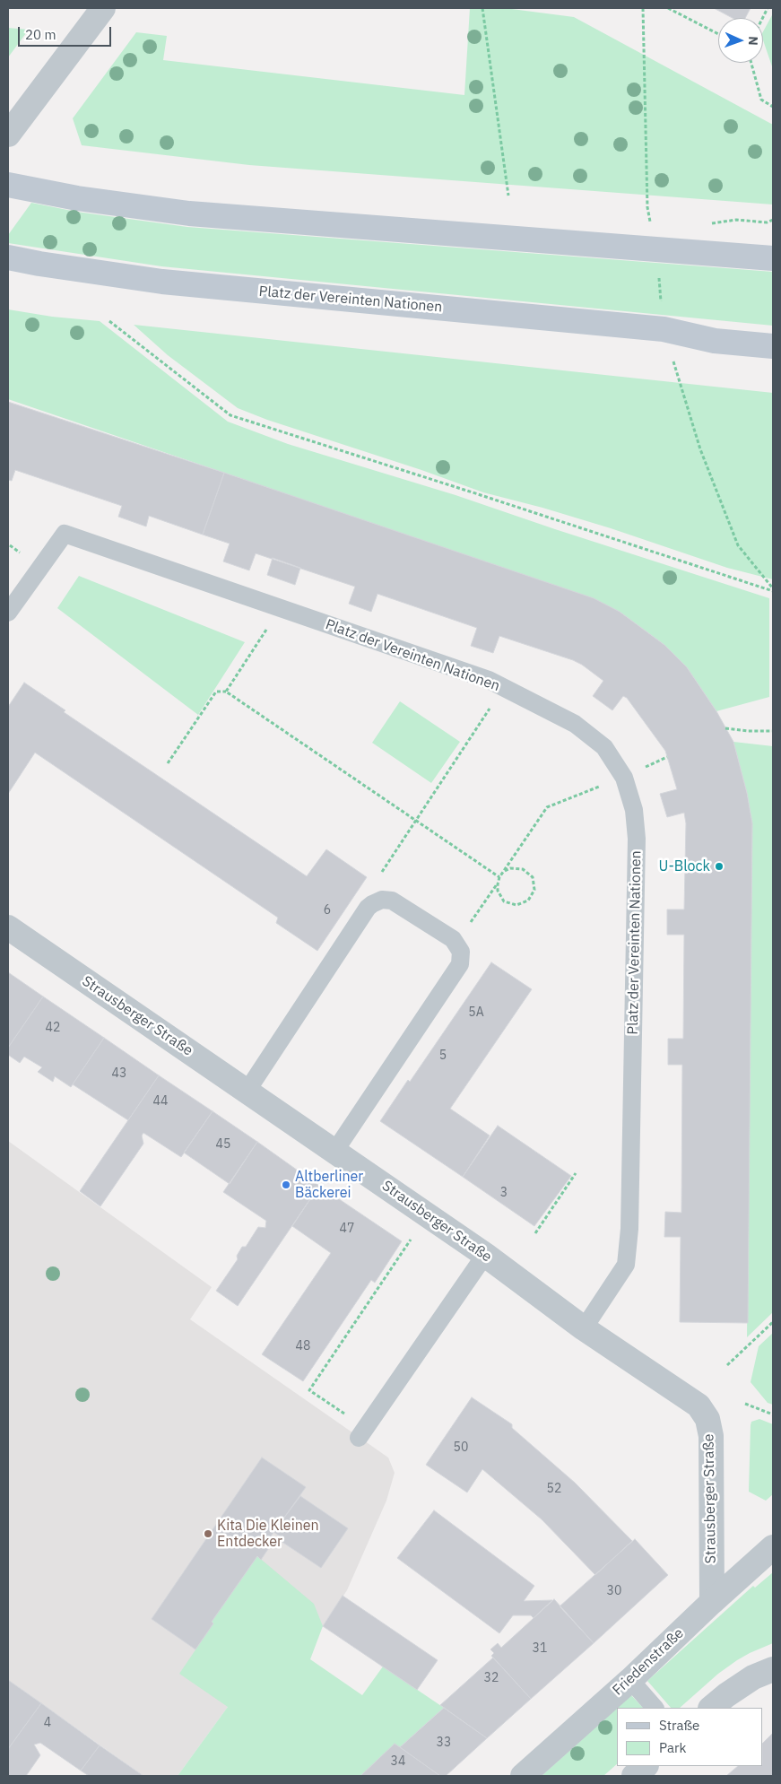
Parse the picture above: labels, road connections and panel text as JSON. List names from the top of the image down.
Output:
{
  "streets": {
    "main road": ["Platz der Vereinten Nationen"],
    "street": ["Strausberger Straße", "Friedenstraße"]
  },
  "crossings": [
    ["Platz der Vereinten Nationen", "Strausberger Straße"],
    ["Strausberger Straße", "Friedenstraße"]
  ],
  "places": ["U-Block", "Altberliner Bäckerei", "Kita Die Kleinen Entdecker"],
  "house_numbers": [
    "6",
    "5A",
    "42",
    "5",
    "43",
    "44",
    "45",
    "3",
    "47",
    "48",
    "50",
    "52",
    "30",
    "31",
    "32",
    "4",
    "33",
    "34"
  ],
  "legend": ["Straße", "Park"],
  "scale_bar": "20 m",
  "north": "right"
}
